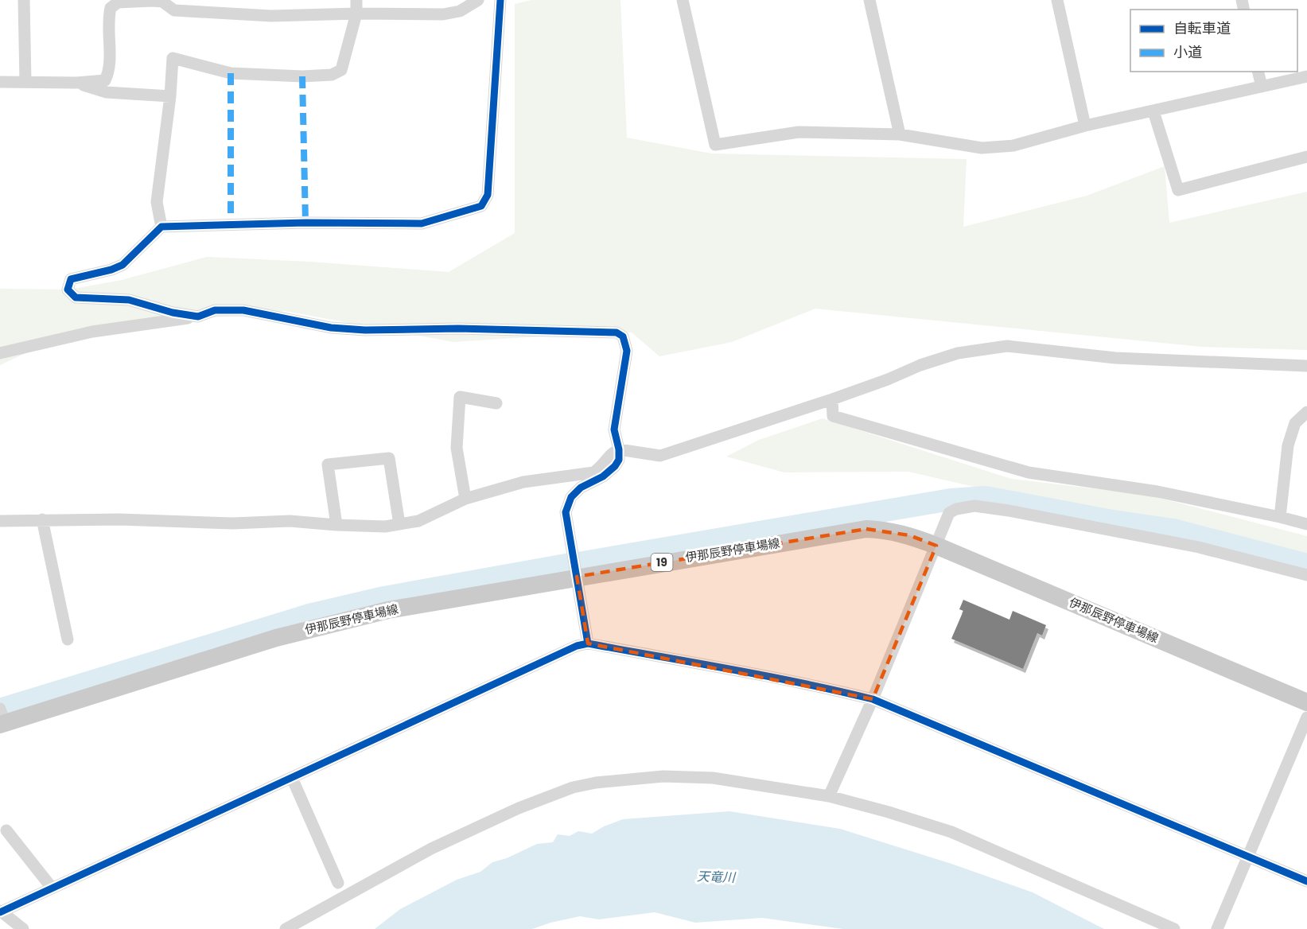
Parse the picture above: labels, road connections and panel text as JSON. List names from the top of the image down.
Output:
{
  "streets": {
    "main road": ["伊那辰野停車場線", "19"]
  },
  "water": ["天竜川"],
  "legend": ["自転車道", "小道"]
}
